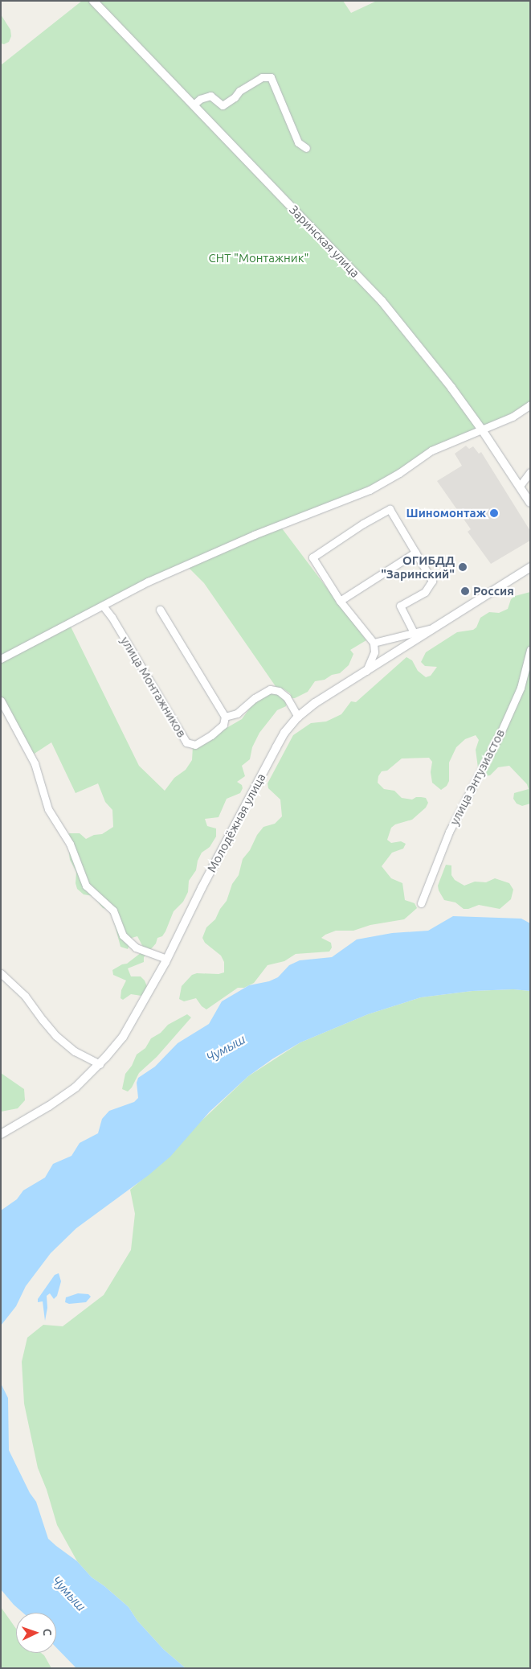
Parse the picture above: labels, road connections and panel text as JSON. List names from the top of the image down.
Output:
{
  "streets": {
    "street": [
      "Заринская улица",
      "улица Монтажников",
      "улица Энтузиастов",
      "Молодёжная улица"
    ]
  },
  "water": ["Чумыш"],
  "parks": ["СНТ \"Монтажник\""],
  "places": ["Шиномонтаж", "ОГИБДД \"Заринский\"", "Россия"],
  "north": "right"
}
